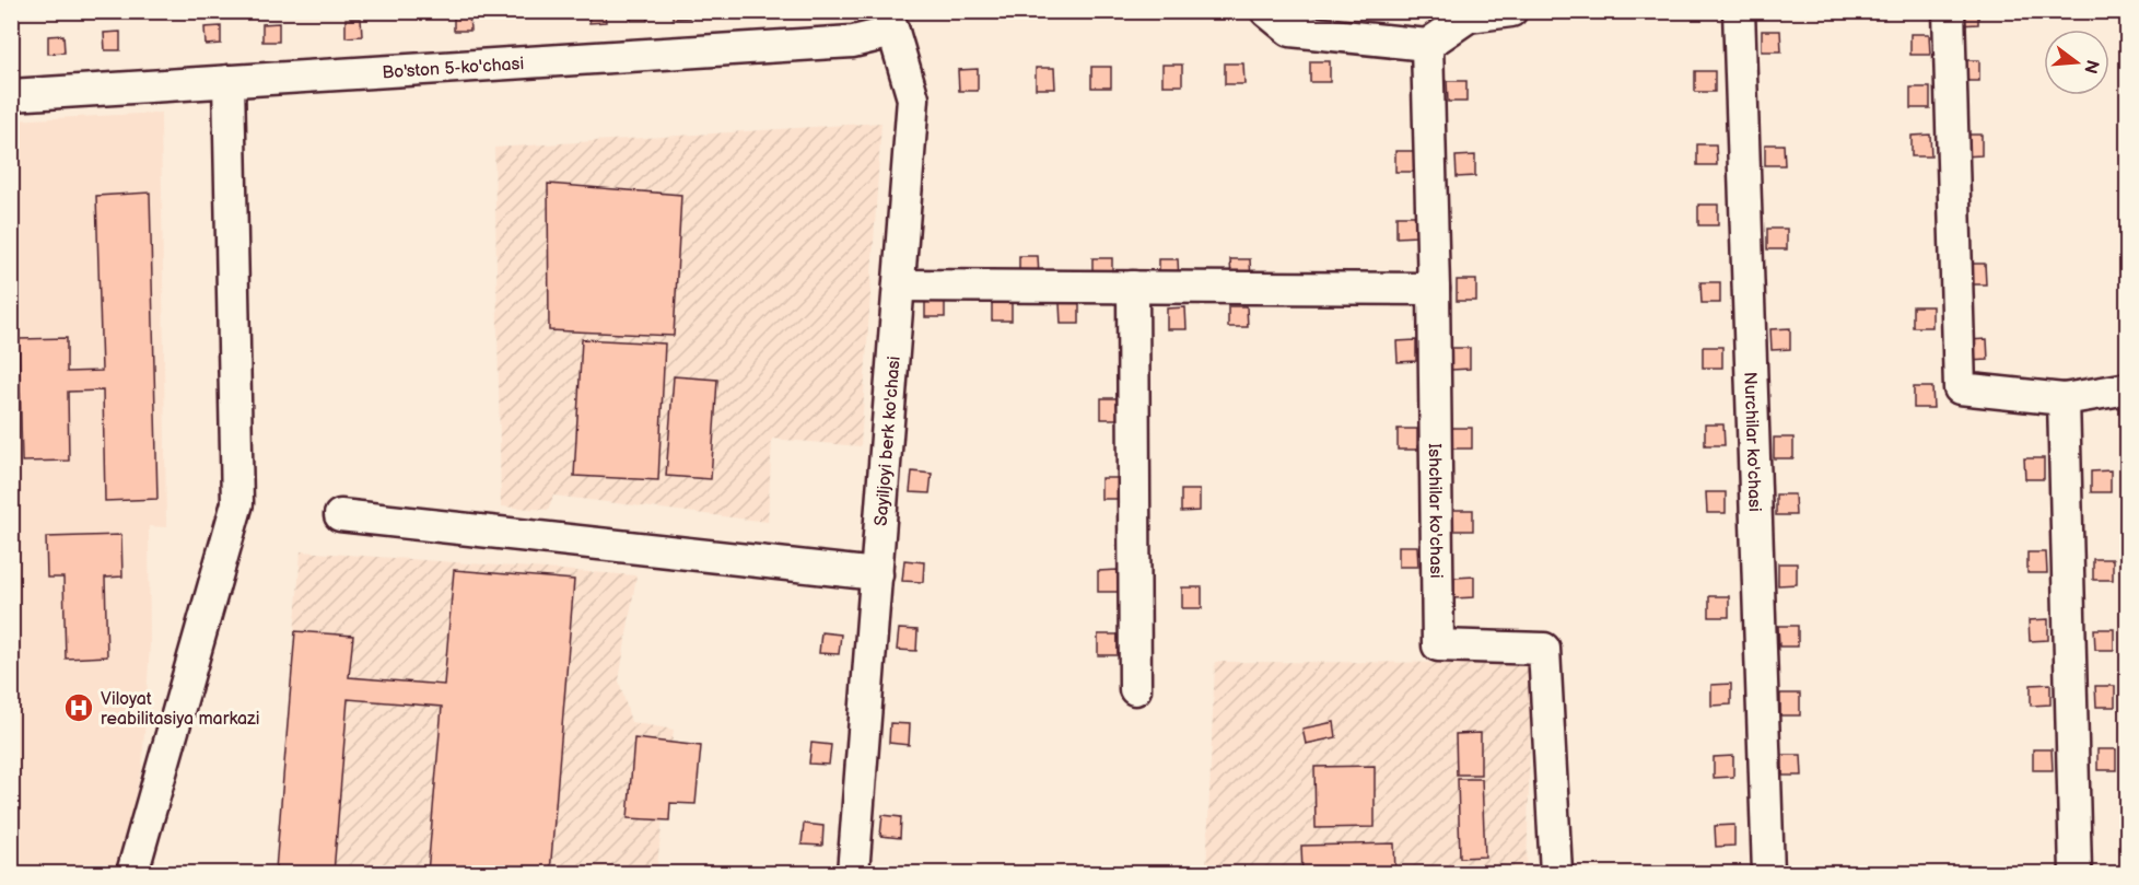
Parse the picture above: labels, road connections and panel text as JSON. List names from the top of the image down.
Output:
{
  "streets": {
    "street": [
      "Bo'ston 5-ko'chasi",
      "Sayiljoyi berk ko'chasi",
      "Nurchilar ko'chasi",
      "Ishchilar ko'chasi"
    ]
  },
  "crossings": [
    ["Bo'ston 5-ko'chasi", "Sayiljoyi berk ko'chasi"]
  ],
  "places": {
    "hospital": ["Viloyat reabilitasiya markazi"]
  },
  "north": "right"
}
